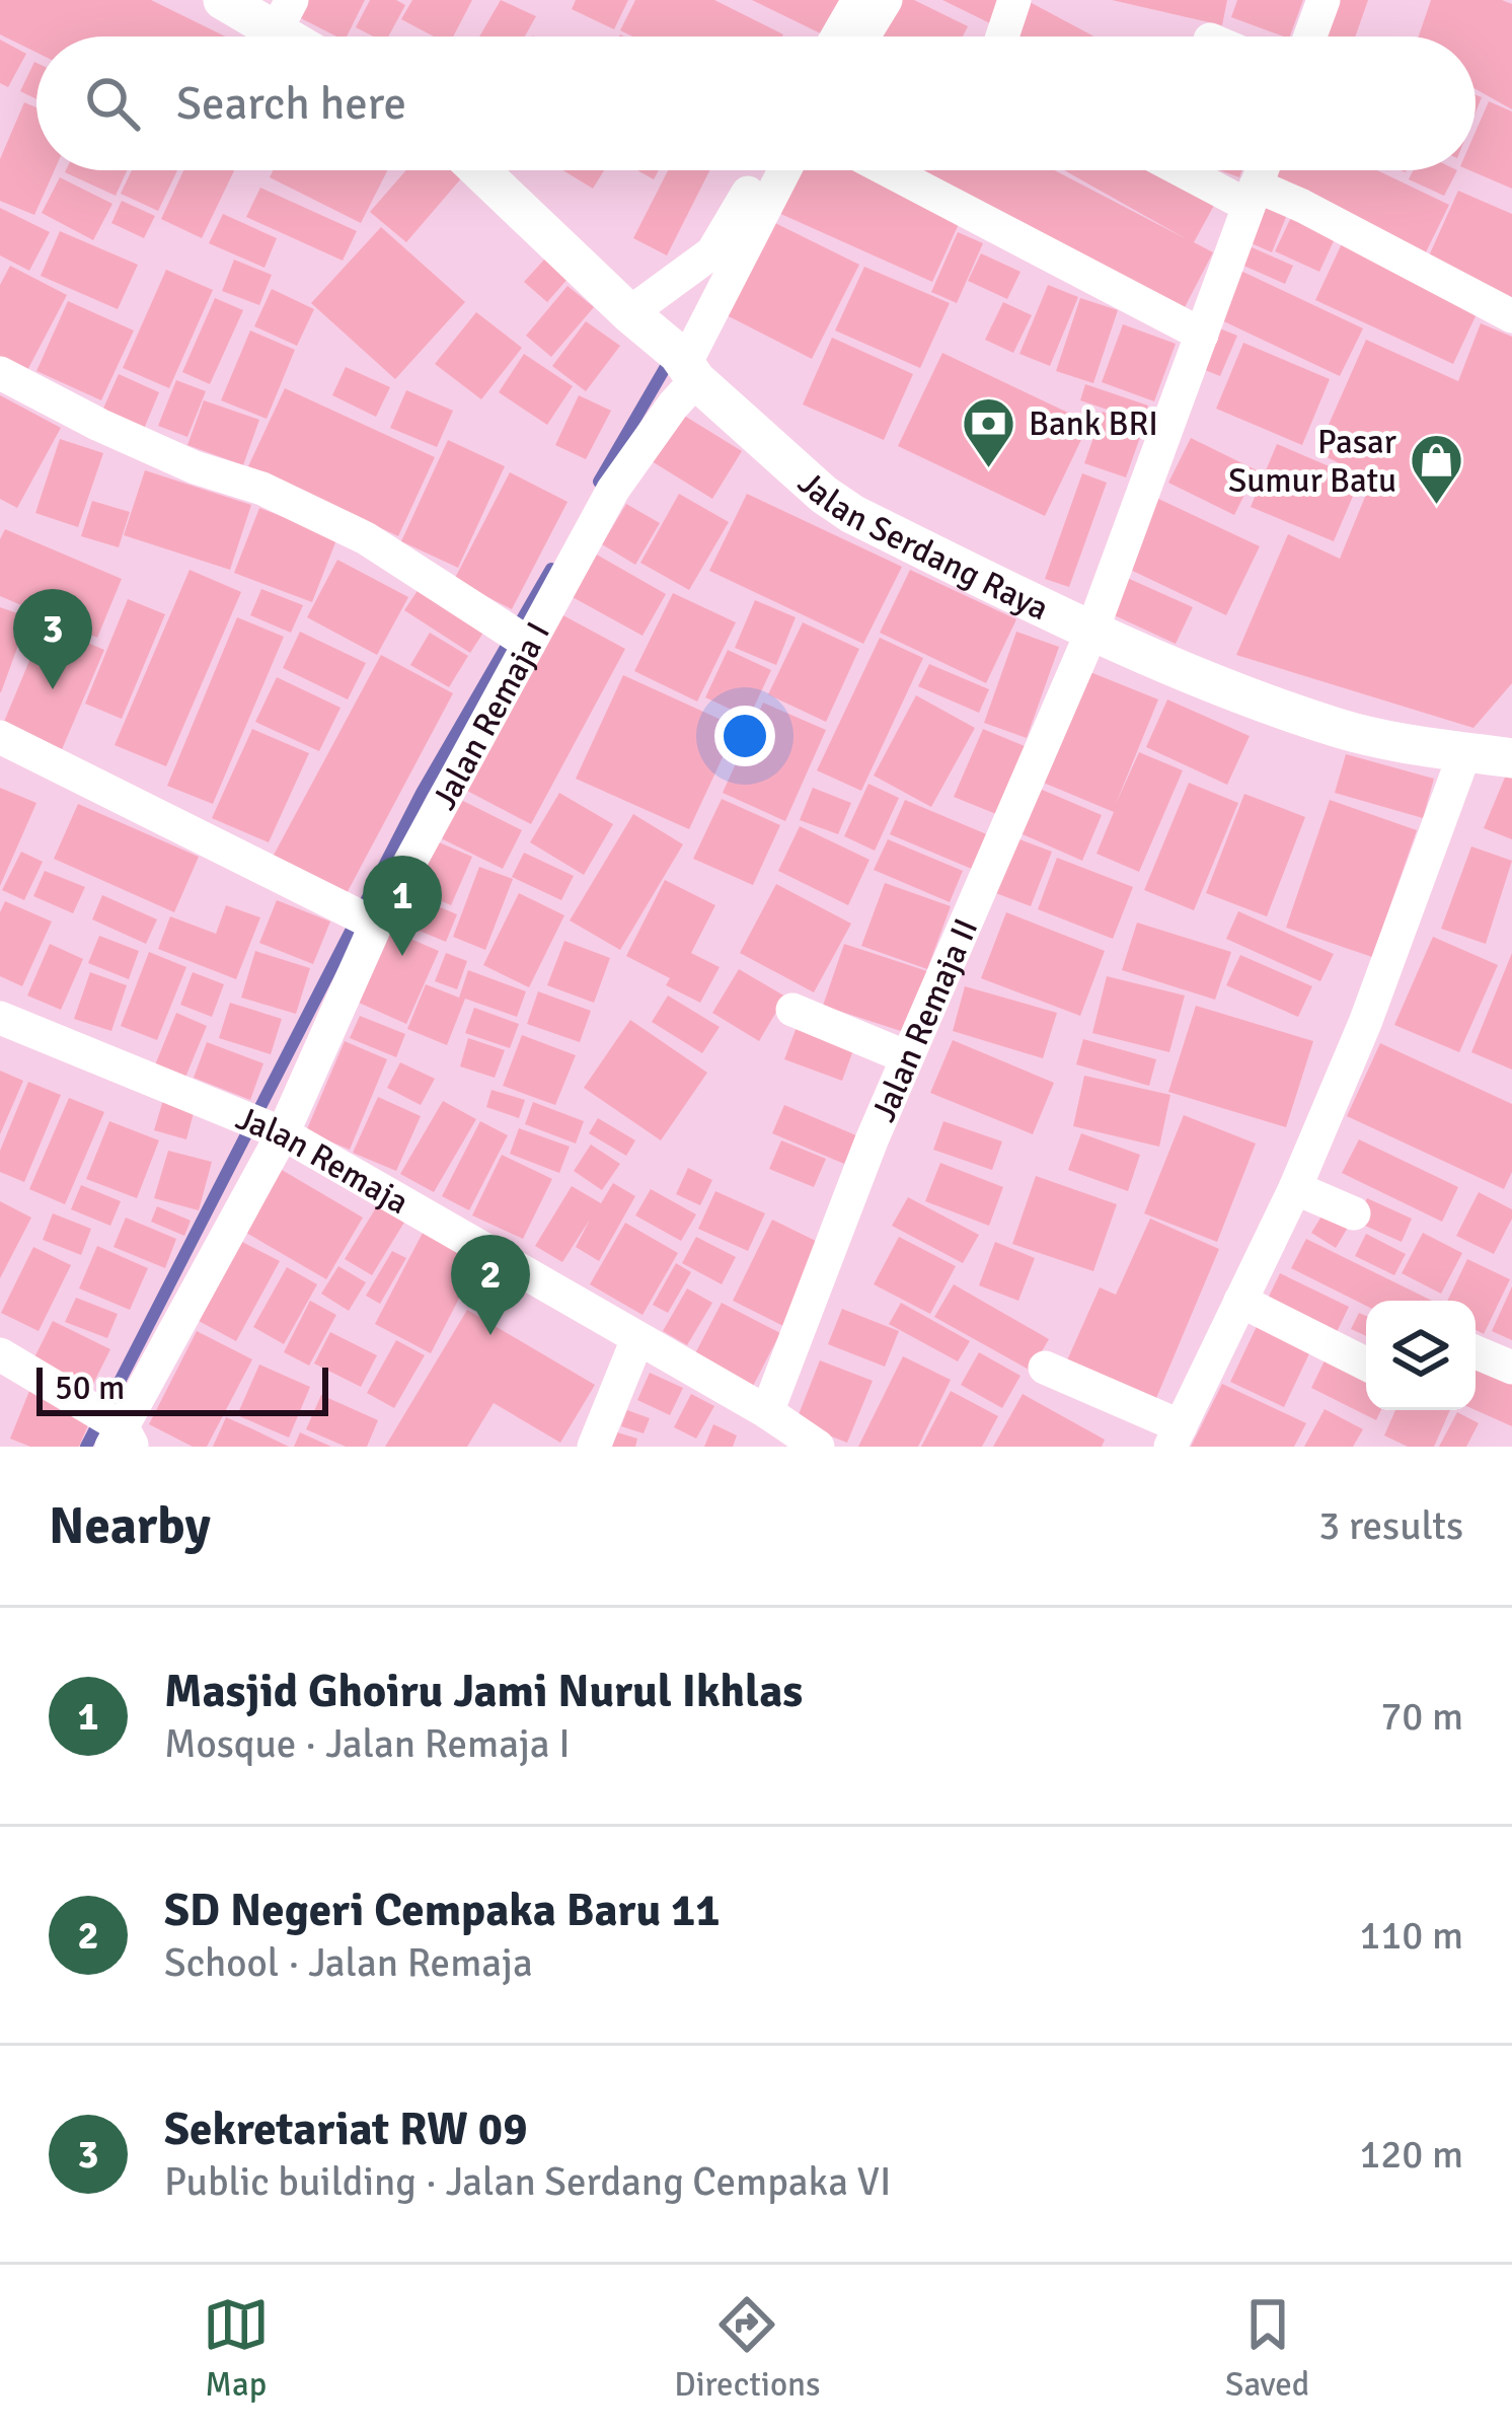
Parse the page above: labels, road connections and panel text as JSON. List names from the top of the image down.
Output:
{
  "streets": {
    "street": [
      "Jalan Serdang Raya",
      "Jalan Remaja I",
      "Jalan Remaja II",
      "Jalan Remaja"
    ]
  },
  "crossings": [
    ["Jalan Serdang Raya", "Jalan Remaja I"],
    ["Jalan Serdang Raya", "Jalan Remaja II"],
    ["Jalan Remaja I", "Jalan Remaja"],
    ["Jalan Remaja II", "Jalan Remaja"]
  ],
  "places": {
    "bank": ["Bank BRI"],
    "shop": ["Pasar Sumur Batu"]
  },
  "scale_bar": "50 m",
  "page": {
    "search": "Search here",
    "pins": ["3", "1", "2"],
    "scale": "50 m",
    "heading": ["Nearby", "3 results"],
    "list": [
      {
        "mark": "1",
        "name": "Masjid Ghoiru Jami Nurul Ikhlas",
        "note": "Mosque · Jalan Remaja I",
        "value": "70 m"
      },
      {
        "mark": "2",
        "name": "SD Negeri Cempaka Baru 11",
        "note": "School · Jalan Remaja",
        "value": "110 m"
      },
      {
        "mark": "3",
        "name": "Sekretariat RW 09",
        "note": "Public building · Jalan Serdang Cempaka VI",
        "value": "120 m"
      }
    ],
    "nav": ["Map", "Directions", "Saved"]
  }
}
